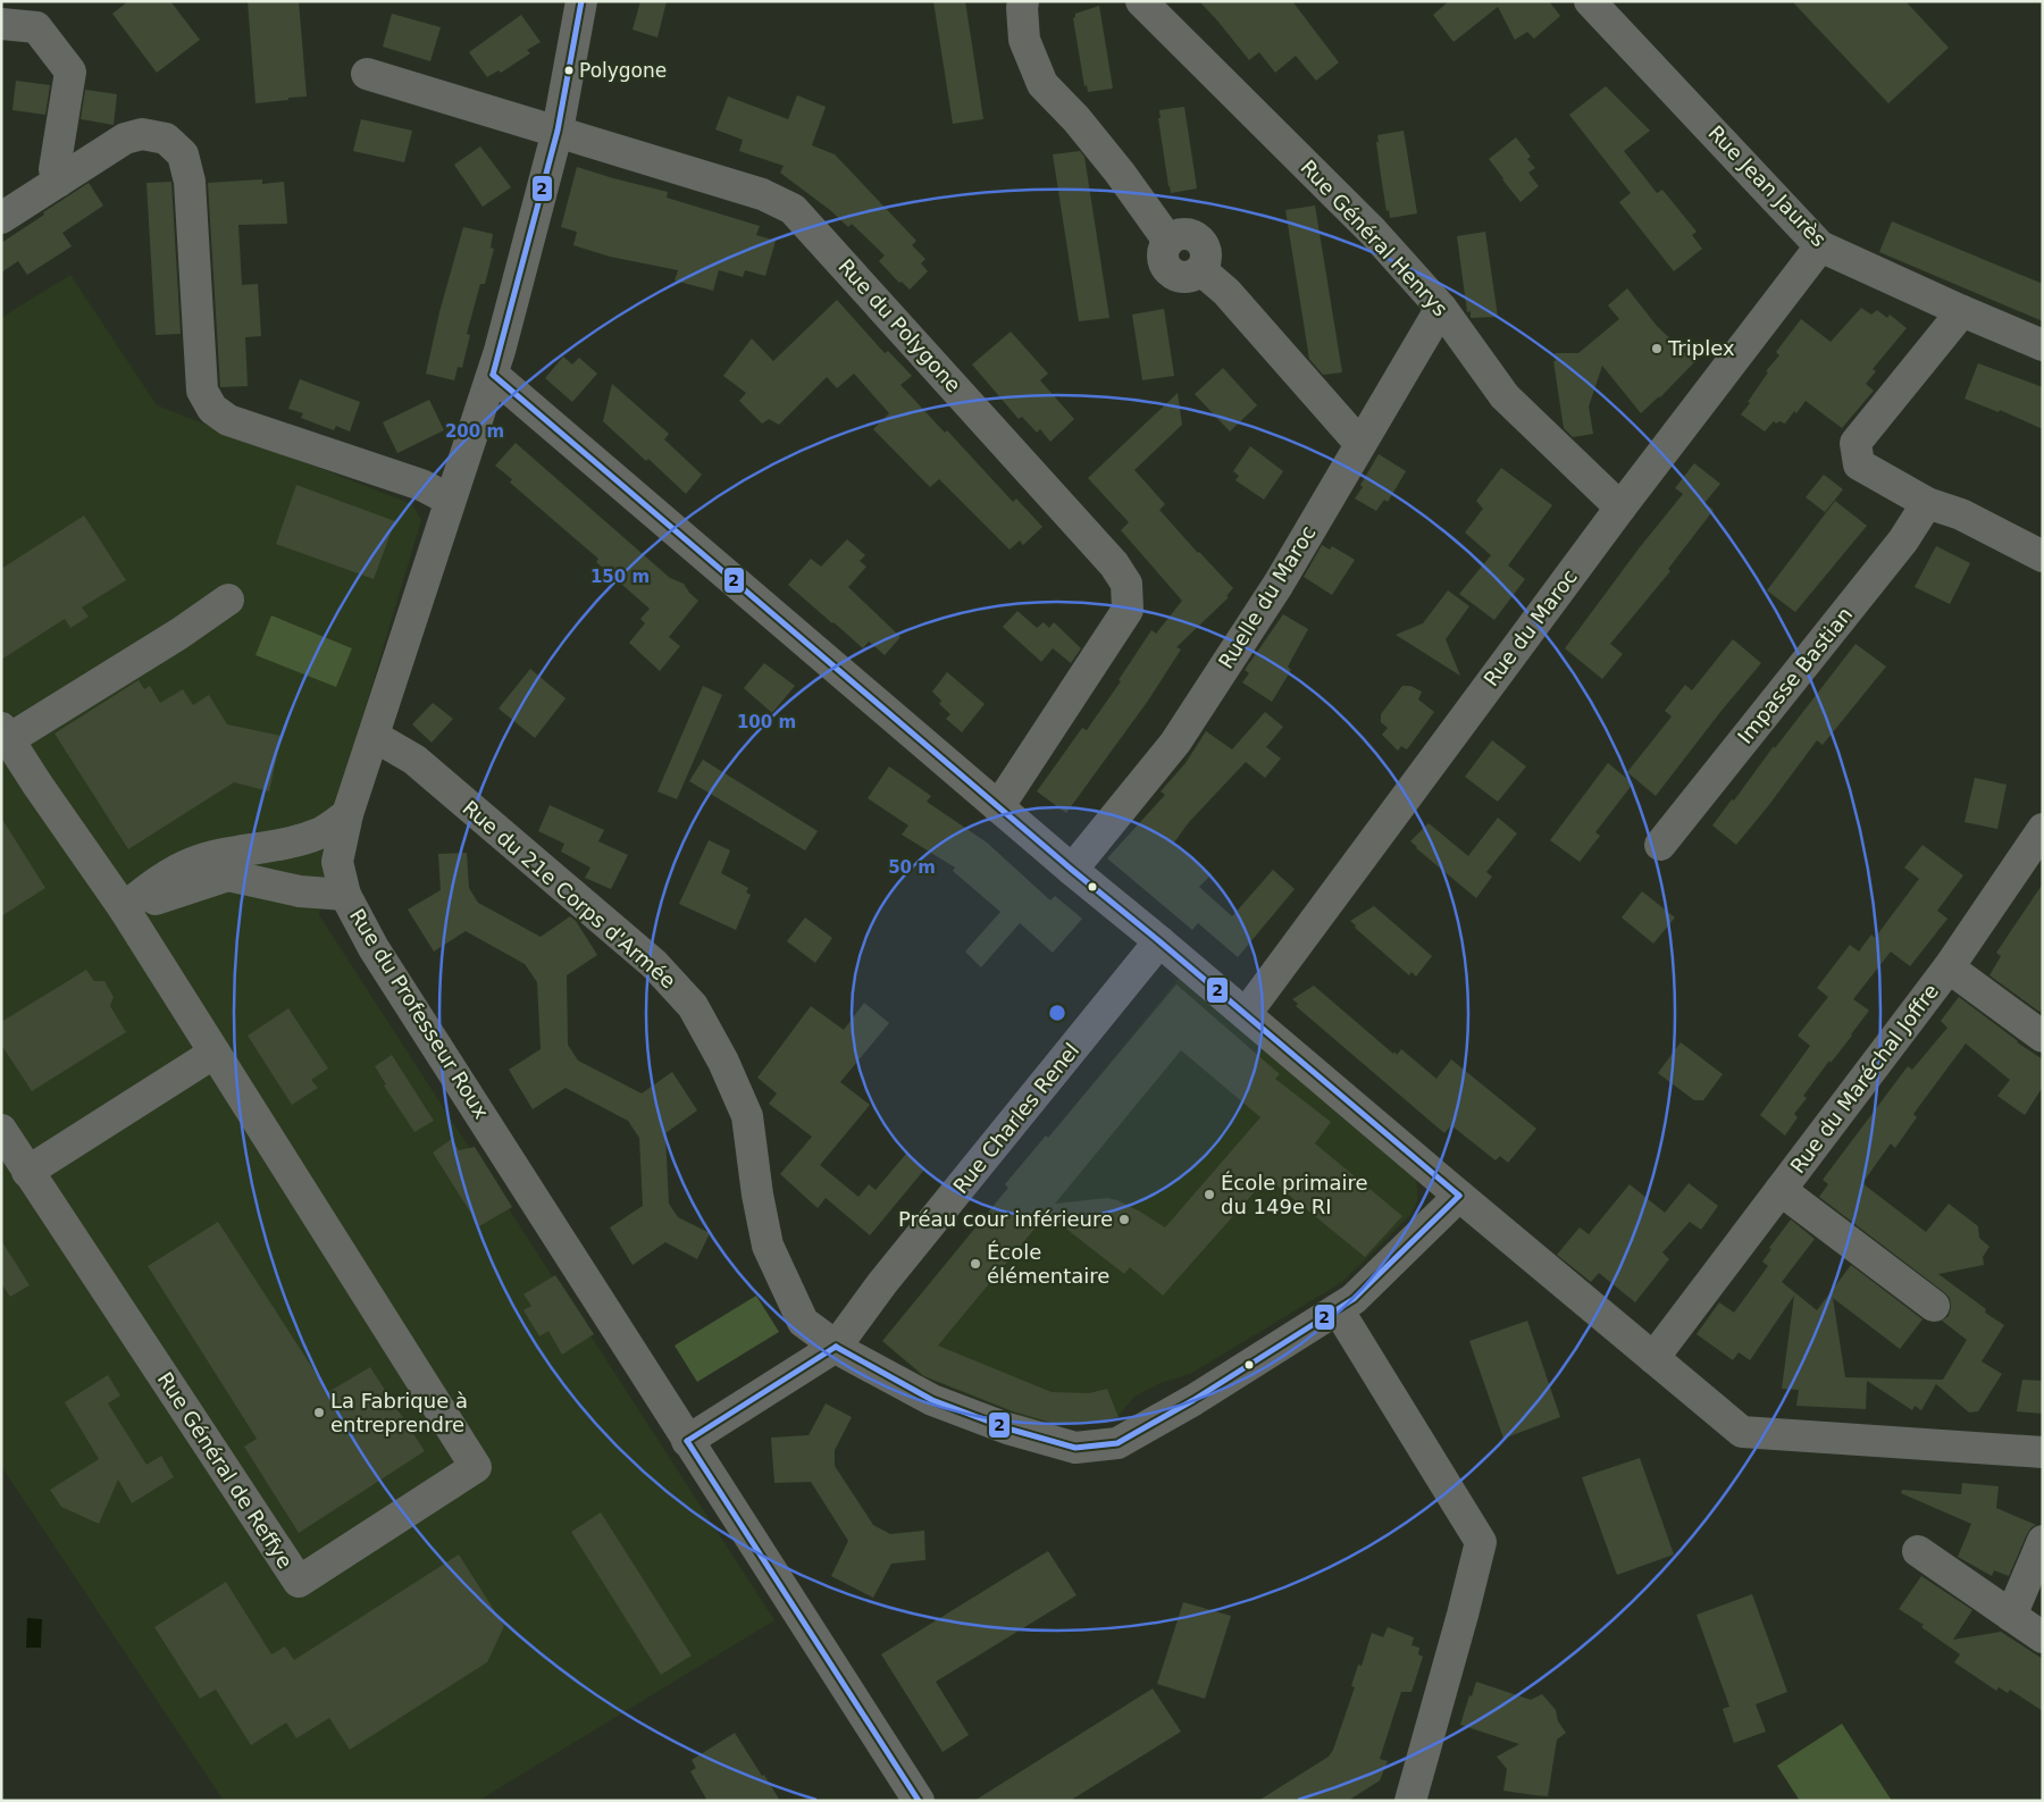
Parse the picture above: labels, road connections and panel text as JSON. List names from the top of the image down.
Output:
{
  "streets": {
    "street": [
      "Rue Jean Jaurès",
      "Rue Général Henrys",
      "Rue du Polygone",
      "Ruelle du Maroc",
      "Rue du Maroc",
      "Impasse Bastian",
      "Rue du 21e Corps d'Armée",
      "Rue du Professeur Roux",
      "Rue du Maréchal Joffre",
      "Rue Charles Renel",
      "Rue Général de Reffye"
    ]
  },
  "crossings": [
    ["Rue Jean Jaurès", "Rue du Maroc"],
    ["Rue Général Henrys", "Ruelle du Maroc"],
    ["Rue Général Henrys", "Rue du Maroc"],
    ["Rue du Polygone", "Rue du Professeur Roux"],
    ["Rue du 21e Corps d'Armée", "Rue du Professeur Roux"],
    ["Rue du 21e Corps d'Armée", "Rue Charles Renel"],
    ["Rue du Professeur Roux", "Rue Charles Renel"]
  ],
  "places": [
    "Polygone",
    "Triplex",
    "École primaire du 149e RI",
    "Préau cour inférieure",
    "École élémentaire",
    "La Fabrique à entreprendre"
  ],
  "lines": ["transit line 2"],
  "rings": [
    "200 m",
    "150 m",
    "100 m",
    "50 m"
  ]
}
